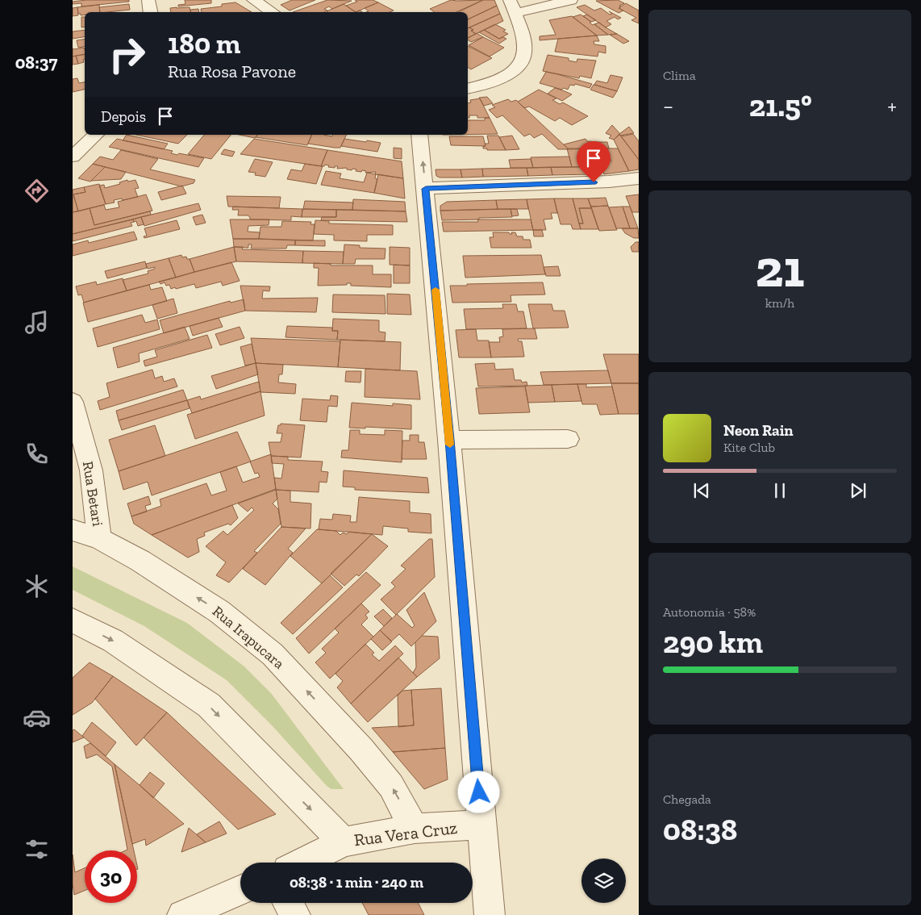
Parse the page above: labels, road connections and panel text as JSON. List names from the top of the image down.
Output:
{
  "streets": {
    "street": ["Rua Betari", "Rua Irapucara", "Rua Vera Cruz"]
  },
  "crossings": [
    ["Rua Betari", "Rua Irapucara"],
    ["Rua Irapucara", "Rua Vera Cruz"]
  ],
  "page": {
    "tabs": "08:37",
    "tile": [
      "Clima",
      ["21", "km/h"],
      ["Autonomia · 58%", "290 km"],
      ["Chegada", "08:38"]
    ],
    "turn": ["180 m", "Rua Rosa Pavone"],
    "heat": ["−", "21.5°", "+"],
    "then": "Depois",
    "song": ["Neon Rain", "Kite Club"],
    "limit": "30",
    "trip": "08:38 · 1 min · 240 m"
  }
}
